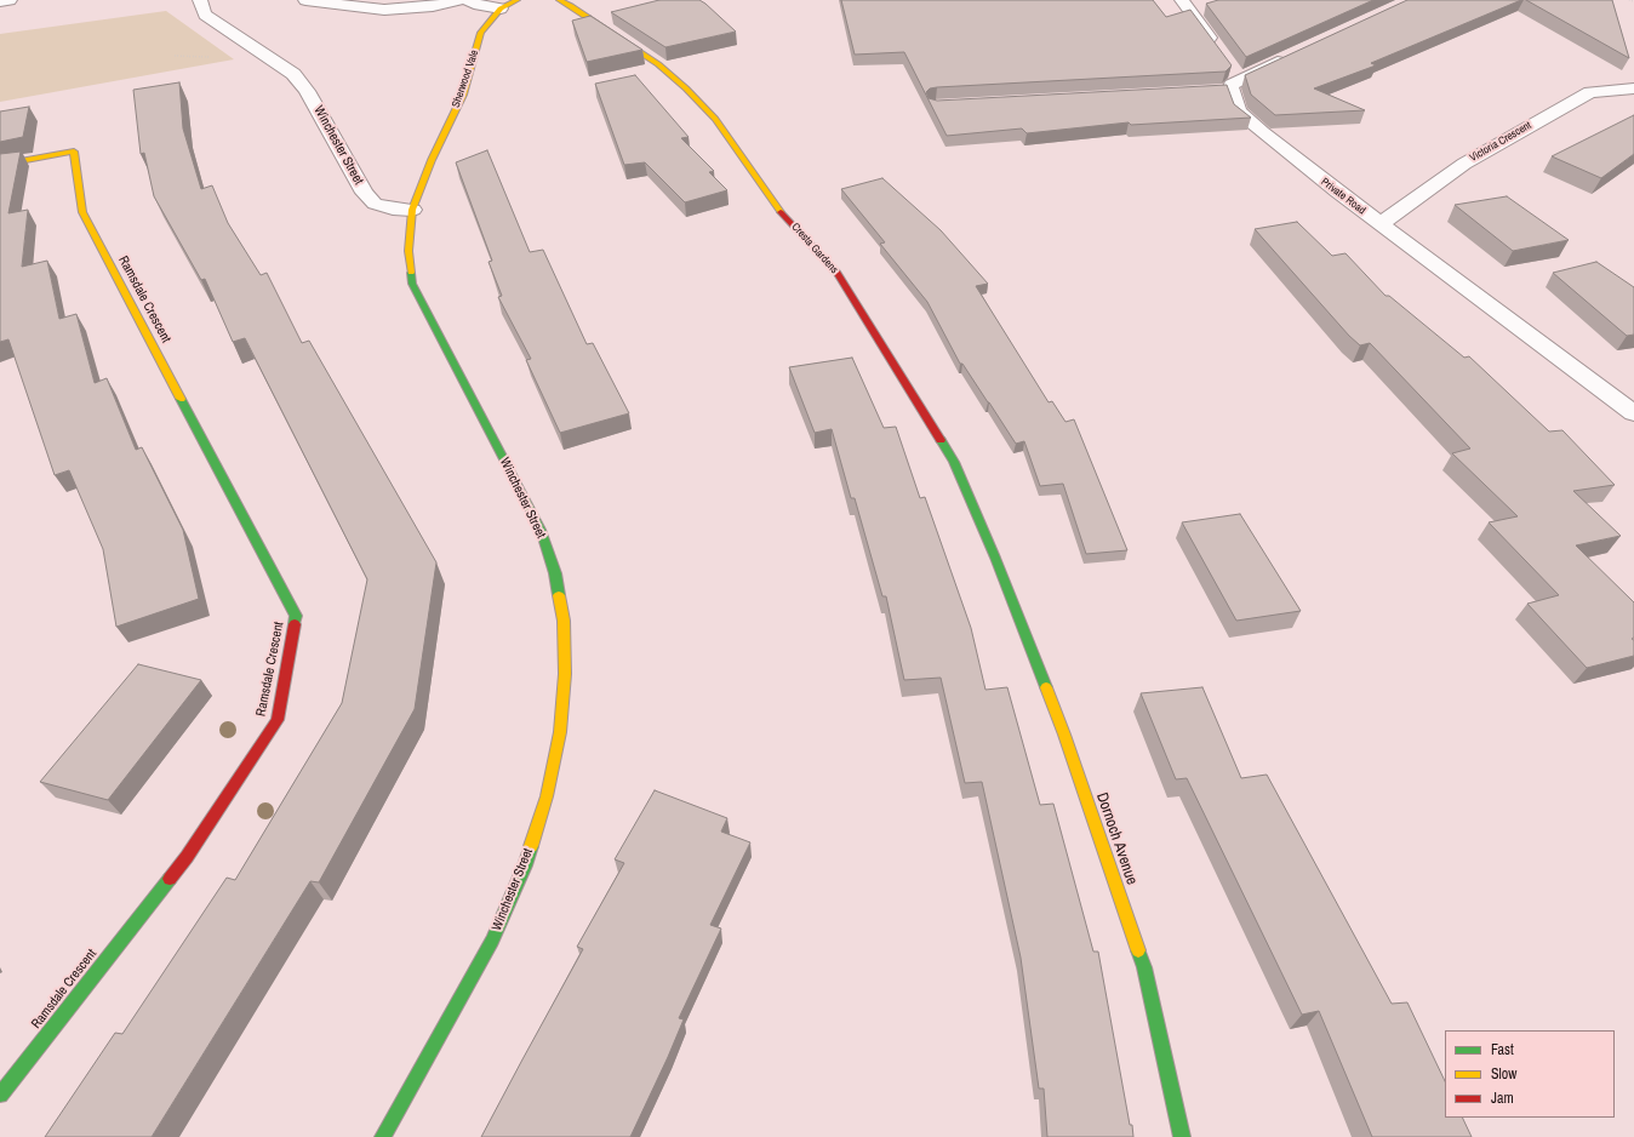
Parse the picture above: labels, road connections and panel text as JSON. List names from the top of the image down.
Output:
{
  "streets": {
    "street": [
      "Sherwood Vale",
      "Victoria Crescent",
      "Winchester Street",
      "Private Road",
      "Cresta Gardens",
      "Ramsdale Crescent",
      "Dornoch Avenue"
    ]
  },
  "crossings": [
    ["Sherwood Vale", "Winchester Street"],
    ["Victoria Crescent", "Private Road"],
    ["Cresta Gardens", "Dornoch Avenue"]
  ],
  "legend": ["Fast", "Slow", "Jam"]
}
